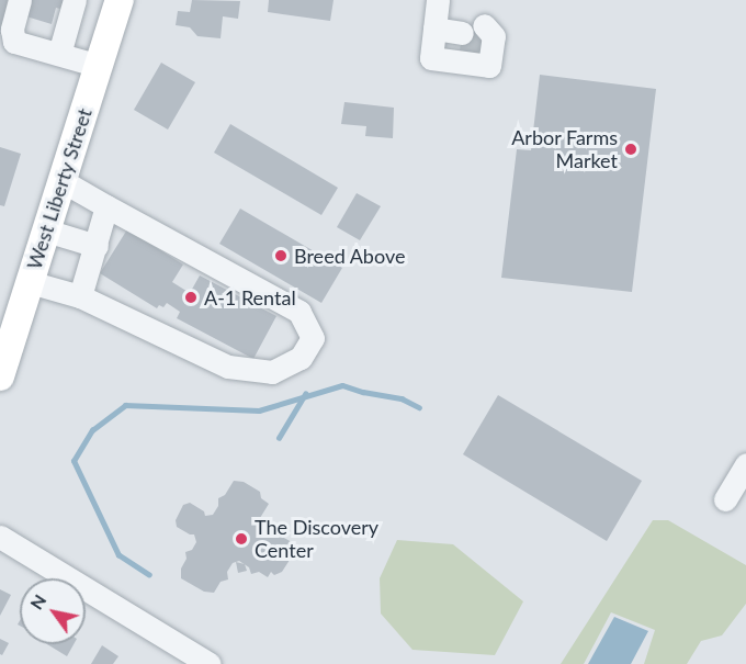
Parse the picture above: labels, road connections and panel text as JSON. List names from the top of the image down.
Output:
{
  "streets": {
    "main road": ["West Liberty Street"]
  },
  "places": [
    "Arbor Farms Market",
    "Breed Above",
    "A-1 Rental",
    "The Discovery Center"
  ],
  "north": "top left"
}
